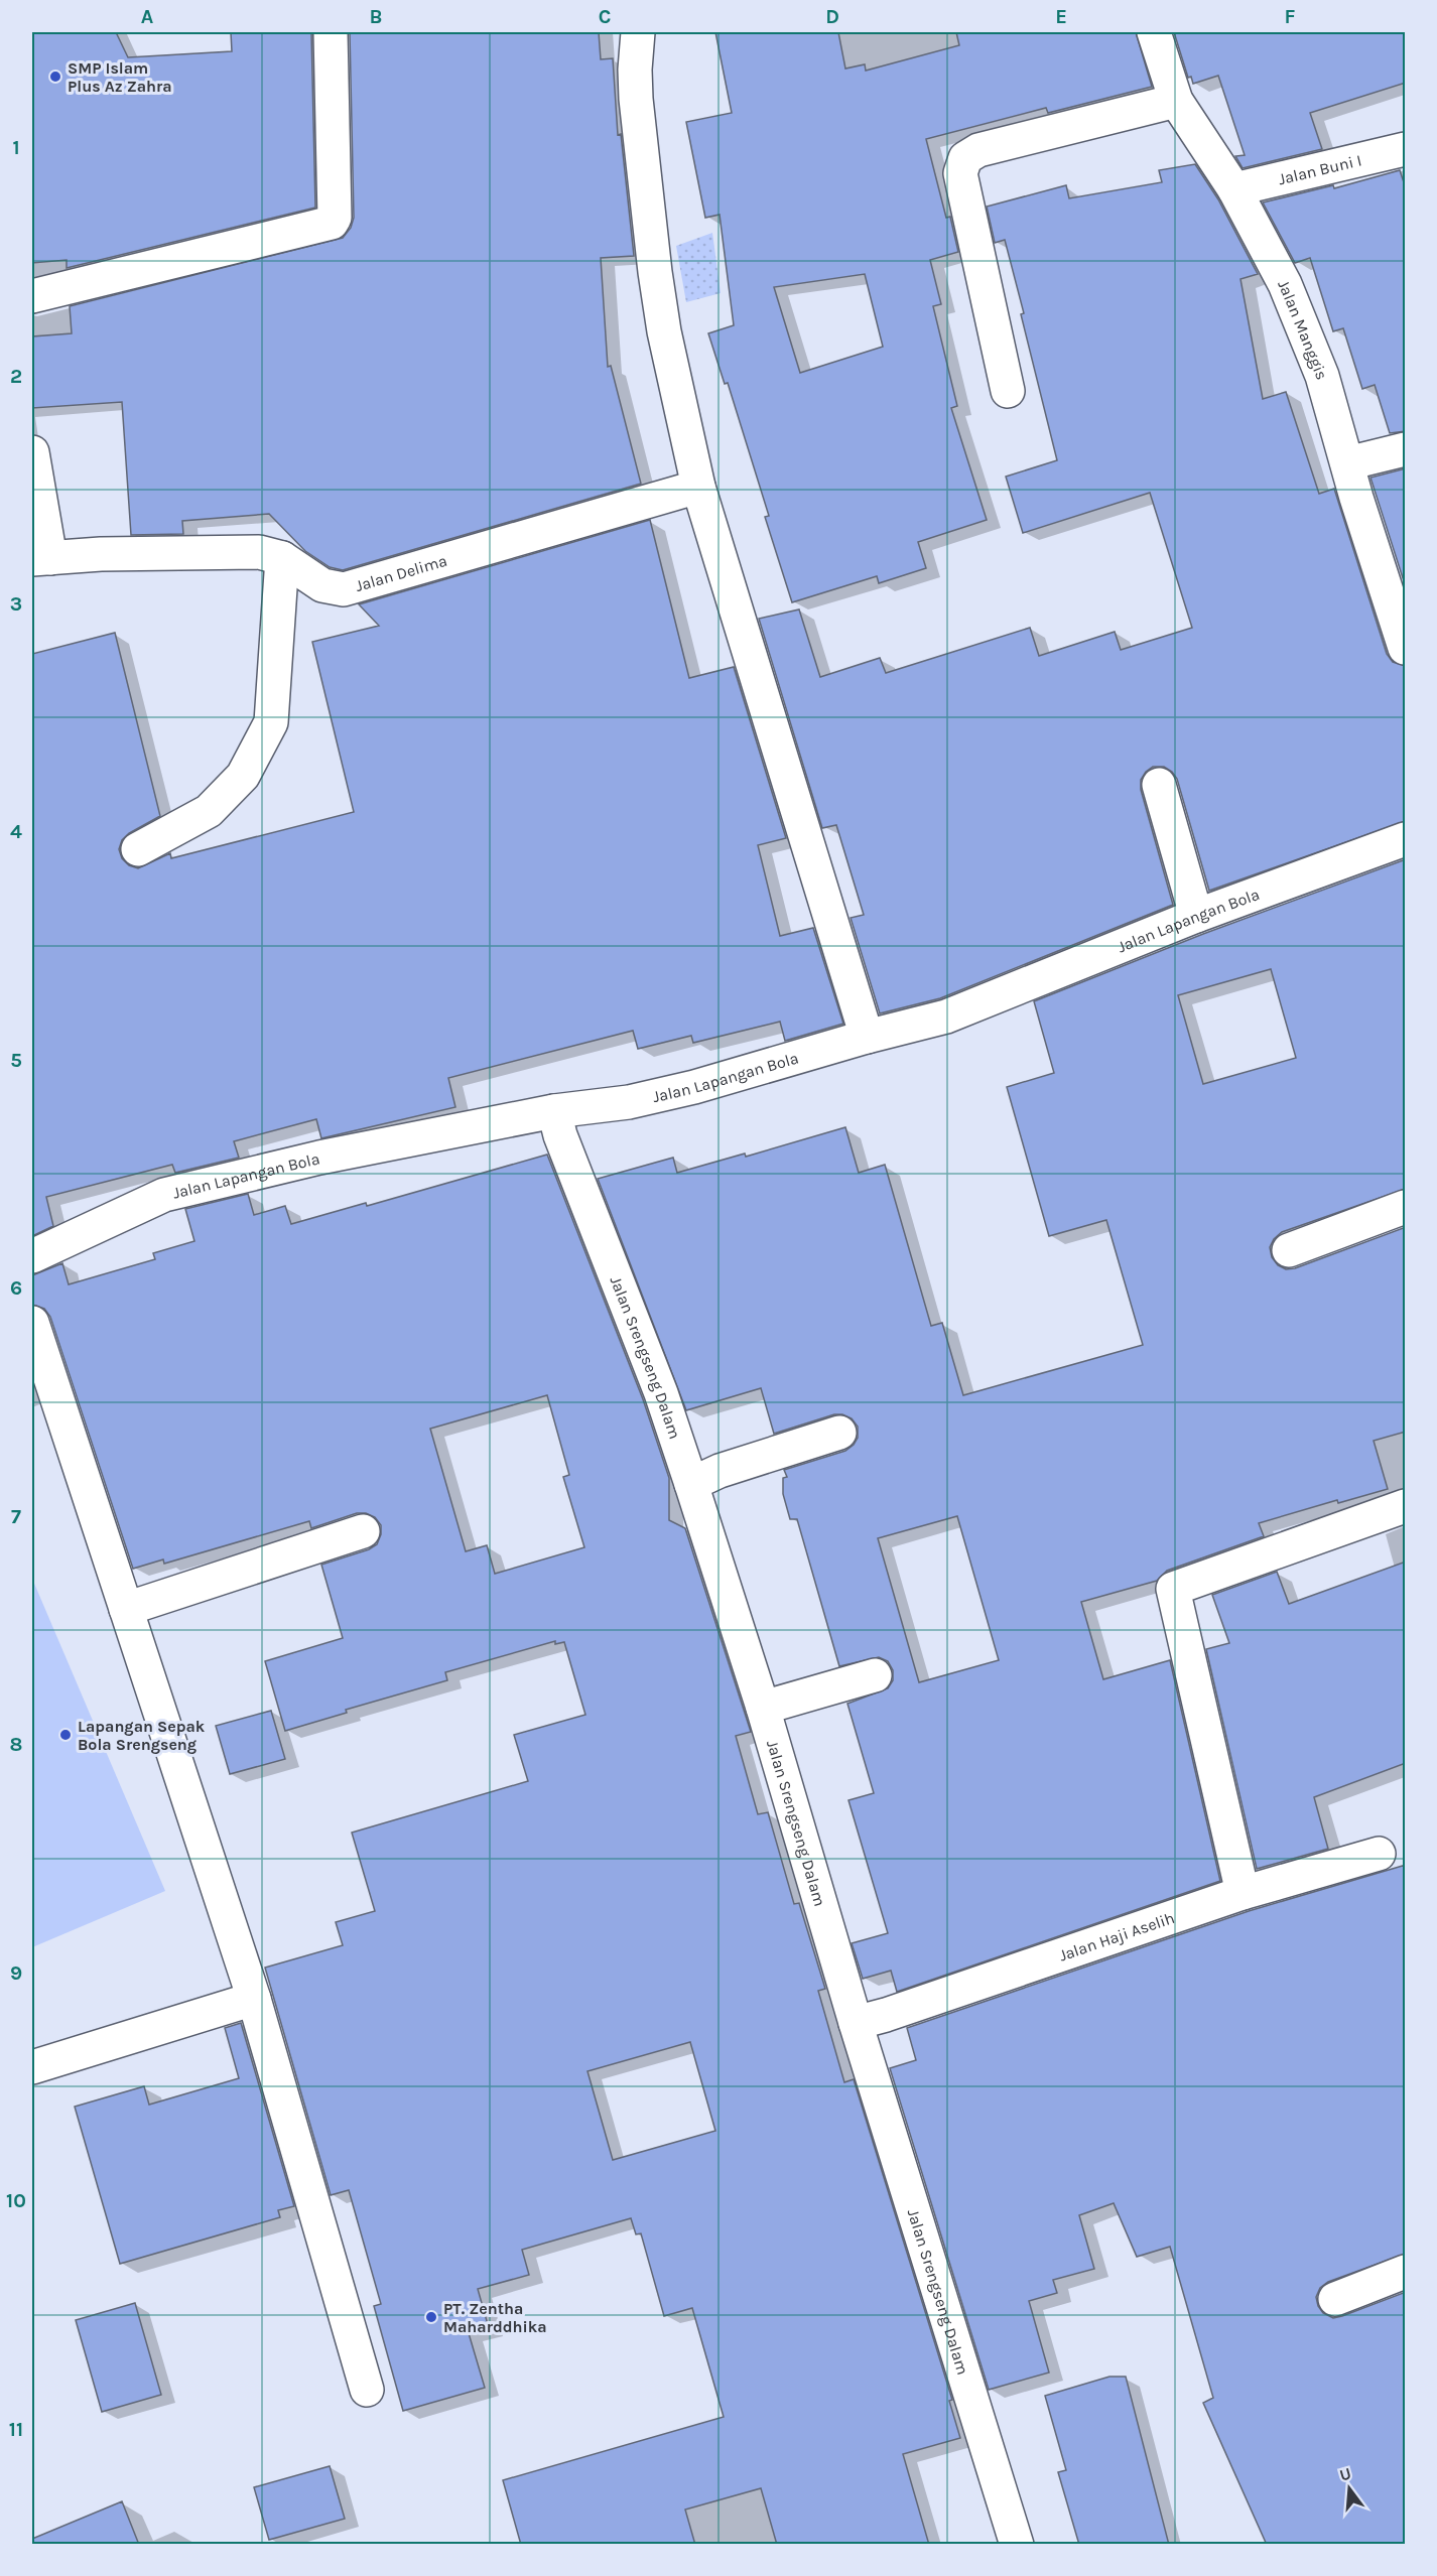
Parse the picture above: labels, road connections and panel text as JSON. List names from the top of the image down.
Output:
{
  "streets": {
    "street": [
      "Jalan Buni I",
      "Jalan Manggis",
      "Jalan Delima",
      "Jalan Lapangan Bola",
      "Jalan Srengseng Dalam",
      "Jalan Haji Aselih"
    ]
  },
  "crossings": [
    ["Jalan Buni I", "Jalan Manggis"],
    ["Jalan Lapangan Bola", "Jalan Srengseng Dalam"],
    ["Jalan Srengseng Dalam", "Jalan Haji Aselih"]
  ],
  "places": ["SMP Islam Plus Az Zahra", "Lapangan Sepak Bola Srengseng", "PT. Zentha Maharddhika"],
  "north": "top",
  "grid": {
    "columns": [
      "A",
      "B",
      "C",
      "D",
      "E",
      "F"
    ],
    "rows": [
      "1",
      "2",
      "3",
      "4",
      "5",
      "6",
      "7",
      "8",
      "9",
      "10",
      "11"
    ]
  }
}
